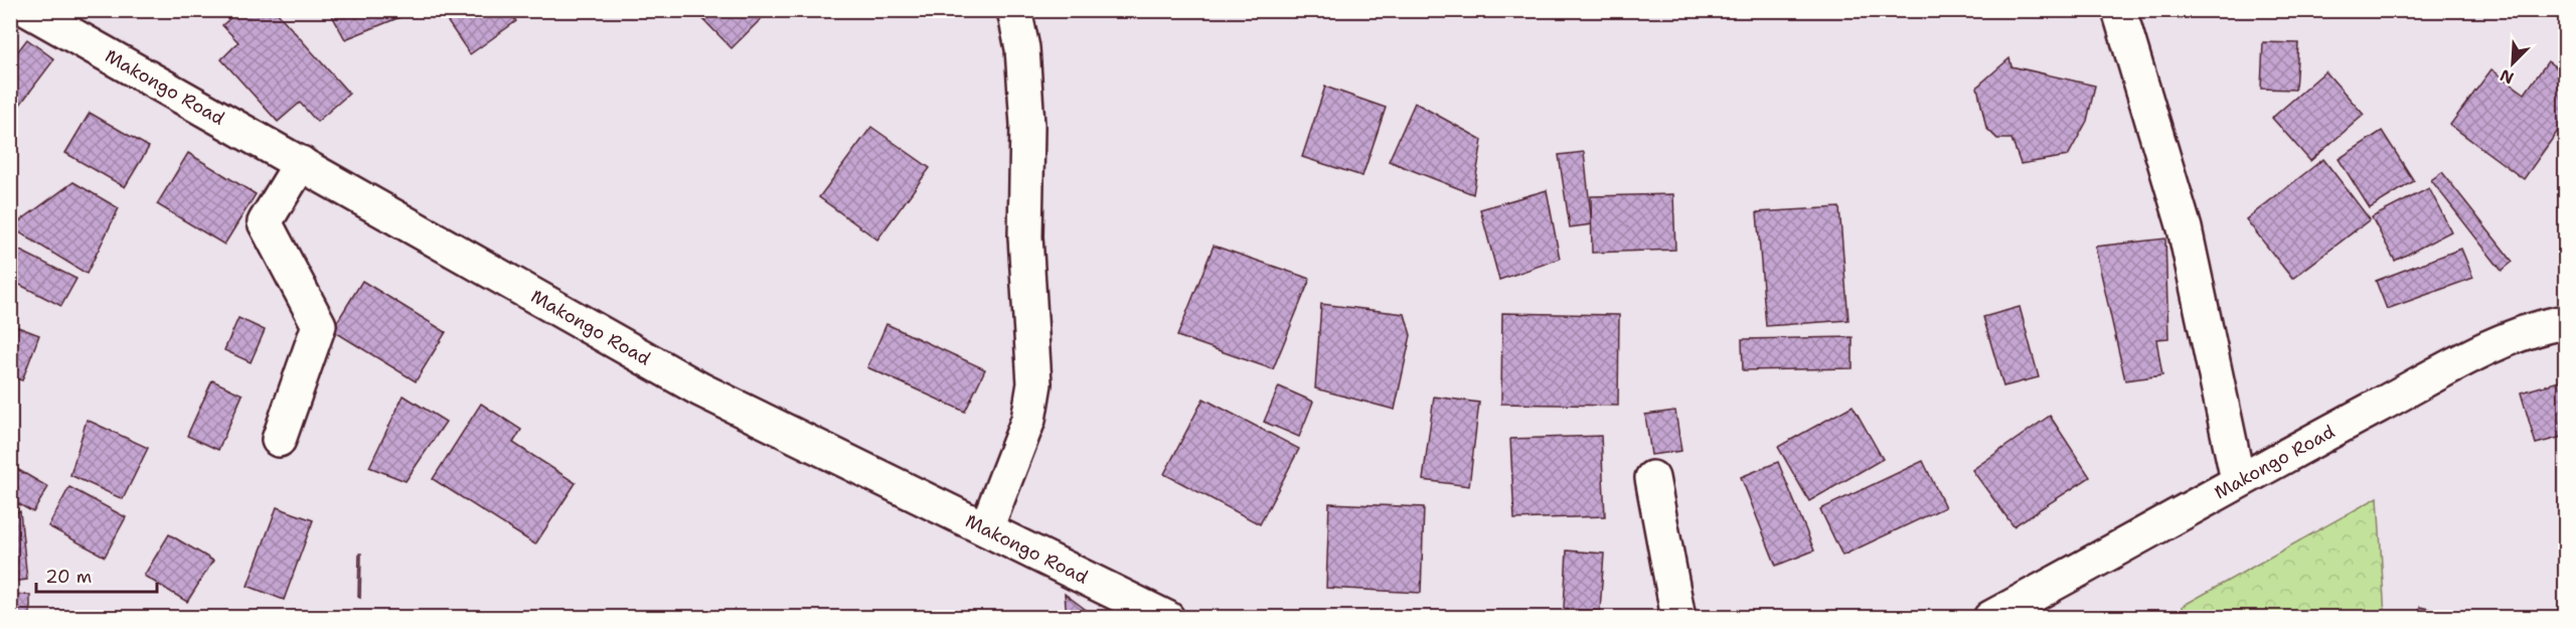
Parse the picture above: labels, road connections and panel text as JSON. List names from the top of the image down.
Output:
{
  "streets": {
    "street": ["Makongo Road"]
  },
  "scale_bar": "20 m",
  "north": "bottom left"
}
